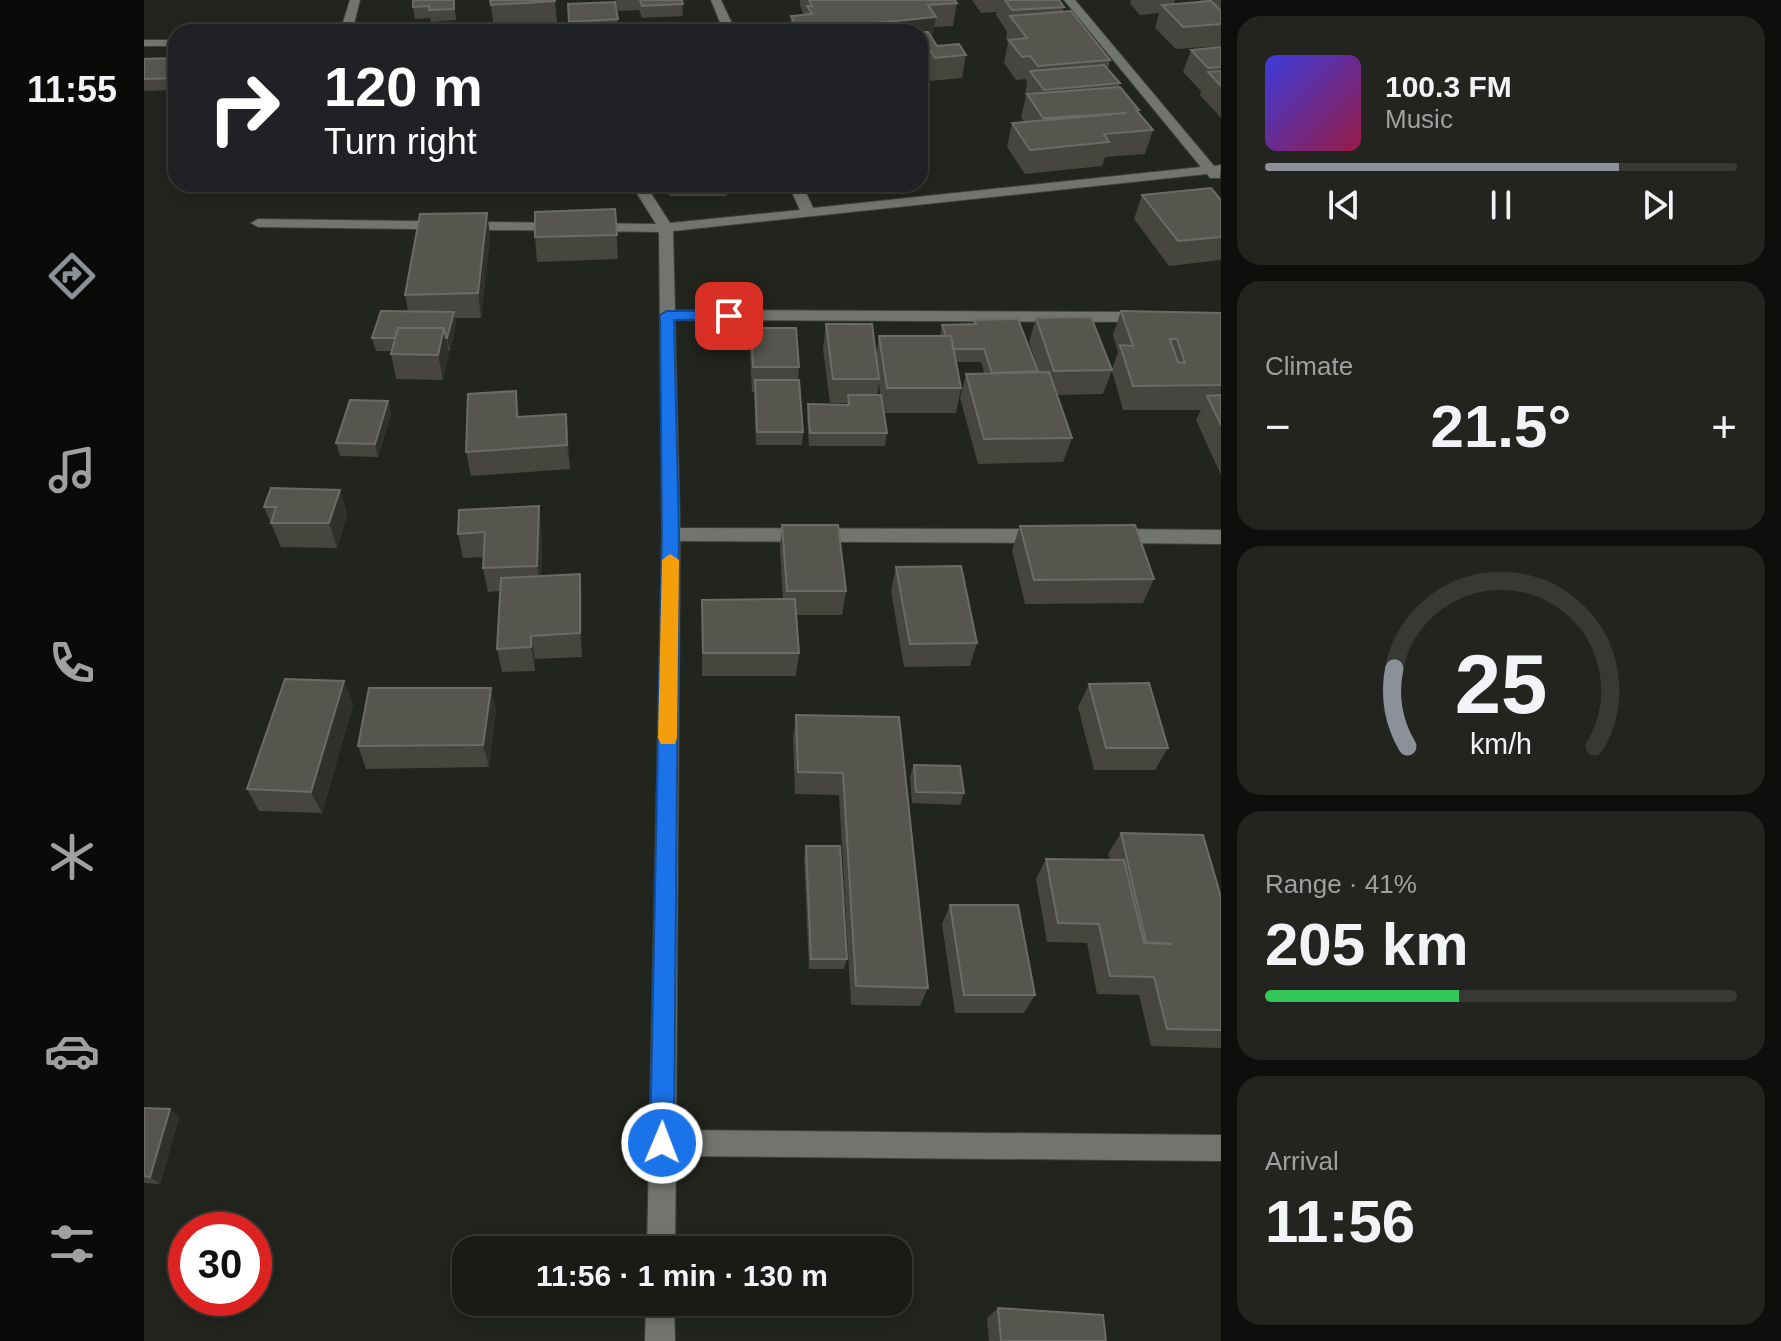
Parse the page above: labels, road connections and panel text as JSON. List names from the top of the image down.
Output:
{
  "page": {
    "tabs": "11:55",
    "turn": ["120 m", "Turn right"],
    "song": ["100.3 FM", "Music"],
    "tile": [
      "Climate",
      ["Range · 41%", "205 km"],
      ["Arrival", "11:56"]
    ],
    "heat": ["−", "21.5°", "+"],
    "limit": "30",
    "trip": "11:56 · 1 min · 130 m",
    "gauge": ["25", "km/h"]
  }
}
